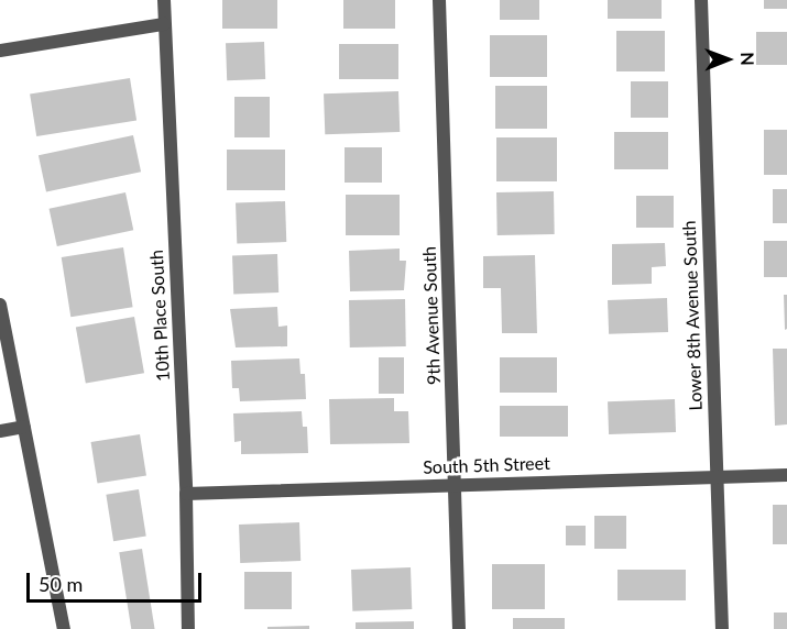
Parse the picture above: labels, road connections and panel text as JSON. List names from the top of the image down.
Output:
{
  "streets": {
    "street": [
      "10th Place South",
      "9th Avenue South",
      "Lower 8th Avenue South",
      "South 5th Street"
    ]
  },
  "crossings": [
    ["10th Place South", "South 5th Street"],
    ["9th Avenue South", "South 5th Street"],
    ["Lower 8th Avenue South", "South 5th Street"]
  ],
  "scale_bar": "50 m",
  "north": "right"
}
